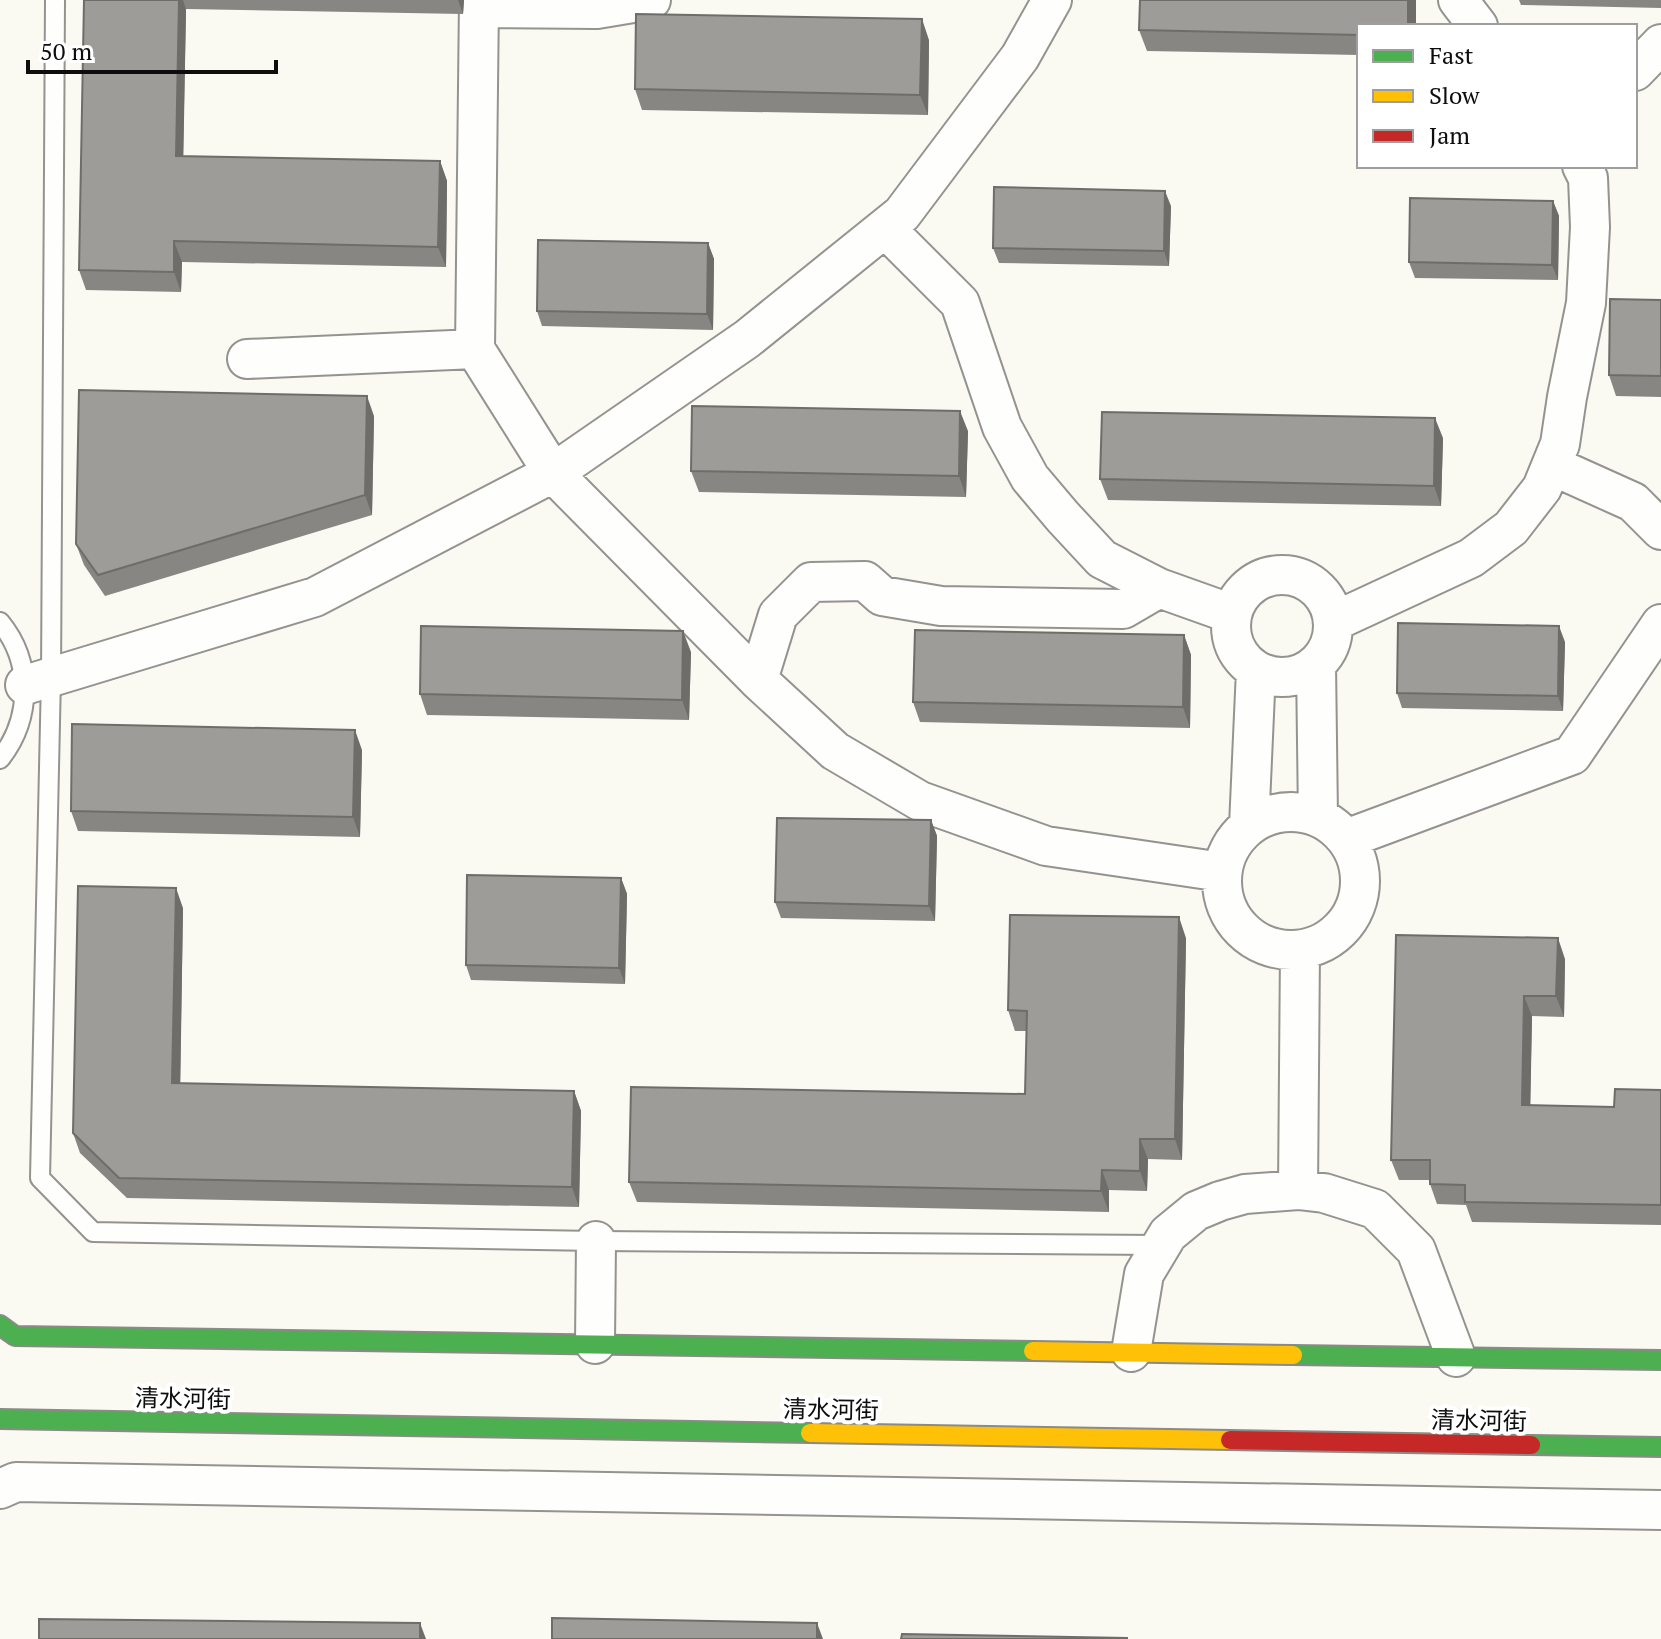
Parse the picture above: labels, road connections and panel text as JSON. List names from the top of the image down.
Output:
{
  "streets": {
    "street": ["清水河街"]
  },
  "legend": ["Fast", "Slow", "Jam"],
  "scale_bar": "50 m"
}
